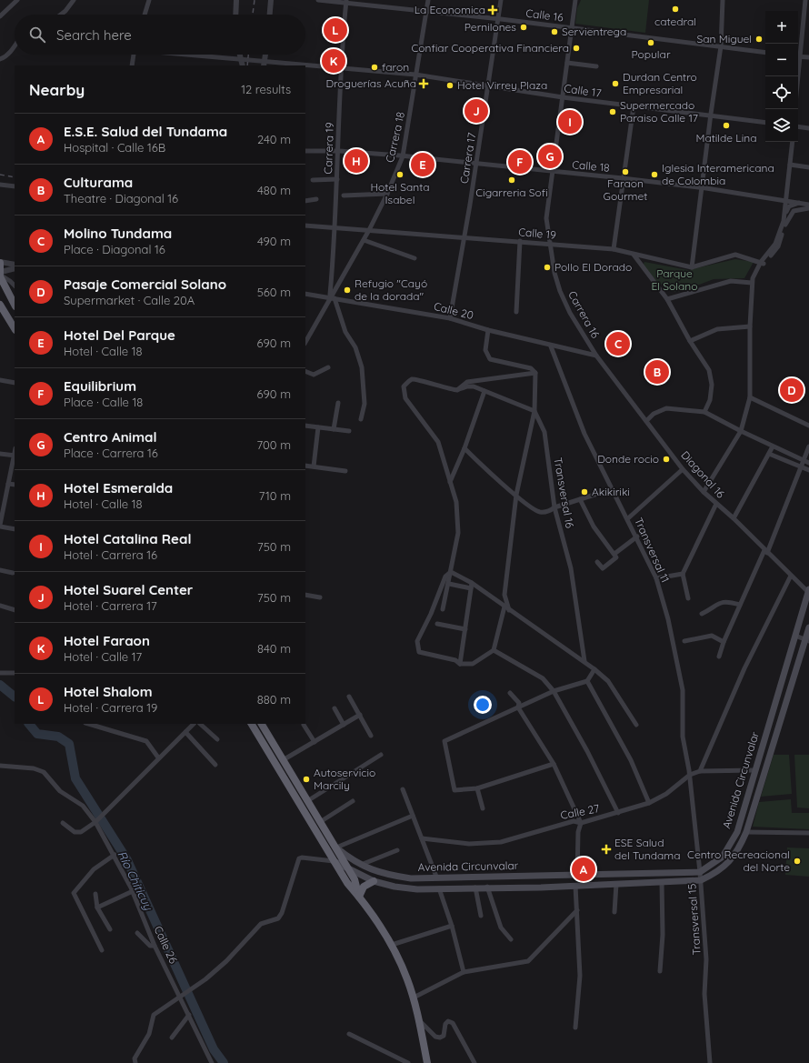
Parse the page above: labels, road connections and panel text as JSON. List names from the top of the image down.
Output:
{
  "streets": {
    "highway": ["Avenida Circunvalar"],
    "street": [
      "Calle 16",
      "Calle 17",
      "Carrera 18",
      "Carrera 19",
      "Carrera 17",
      "Calle 18",
      "Calle 19",
      "Calle 20",
      "Carrera 16",
      "Diagonal 16",
      "Transversal 16",
      "Transversal 11",
      "Calle 27",
      "Transversal 15",
      "Calle 26"
    ]
  },
  "crossings": [
    ["Calle 16", "Carrera 18"],
    ["Calle 16", "Carrera 19"],
    ["Calle 16", "Carrera 17"],
    ["Calle 16", "Carrera 16"],
    ["Calle 17", "Carrera 18"],
    ["Calle 17", "Carrera 19"],
    ["Calle 17", "Carrera 17"],
    ["Calle 17", "Carrera 16"],
    ["Carrera 18", "Carrera 19"],
    ["Carrera 18", "Calle 18"],
    ["Carrera 18", "Calle 19"],
    ["Carrera 18", "Calle 20"],
    ["Carrera 19", "Calle 18"],
    ["Carrera 19", "Calle 19"],
    ["Carrera 19", "Calle 20"],
    ["Carrera 17", "Calle 18"],
    ["Carrera 17", "Calle 19"],
    ["Carrera 17", "Calle 20"],
    ["Calle 18", "Carrera 16"],
    ["Calle 19", "Carrera 16"],
    ["Calle 20", "Carrera 16"],
    ["Calle 20", "Diagonal 16"],
    ["Calle 20", "Transversal 11"],
    ["Carrera 16", "Diagonal 16"],
    ["Diagonal 16", "Avenida Circunvalar"],
    ["Transversal 11", "Calle 27"],
    ["Transversal 11", "Transversal 15"],
    ["Avenida Circunvalar", "Calle 27"],
    ["Avenida Circunvalar", "Transversal 15"],
    ["Calle 27", "Transversal 15"]
  ],
  "water": ["Río Chiticuy"],
  "parks": ["Parque El Solano"],
  "places": {
    "other": [
      "catedral",
      "Pernilones",
      "Servientrega",
      "San Miguel",
      "Popular",
      "Confiar Cooperativa Financiera",
      "faron",
      "Durdan Centro Empresarial",
      "Hotel Virrey Plaza",
      "Supermercado Paraiso Calle 17",
      "Matilde Lina",
      "Faraon Gourmet",
      "Hotel Santa Isabel",
      "Iglesia Interamericana de Colombia",
      "Cigarreria Sofi",
      "Pollo El Dorado",
      "Refugio \"Cayó de la dorada\"",
      "Donde rocio",
      "Akikiriki",
      "Autoservicio Marcily",
      "Centro Recreacional del Norte"
    ],
    "health": ["La Economica", "Droguerías Acuña", "ESE Salud del Tundama"]
  },
  "page": {
    "map_buttons": ["+", "−"],
    "search": "Search here",
    "pins": [
      "L",
      "K",
      "J",
      "I",
      "G",
      "H",
      "F",
      "E",
      "C",
      "B",
      "D",
      "A"
    ],
    "heading": ["Nearby", "12 results"],
    "list": [
      {
        "mark": "A",
        "name": "E.S.E. Salud del Tundama",
        "note": "Hospital · Calle 16B",
        "value": "240 m"
      },
      {
        "mark": "B",
        "name": "Culturama",
        "note": "Theatre · Diagonal 16",
        "value": "480 m"
      },
      {
        "mark": "C",
        "name": "Molino Tundama",
        "note": "Place · Diagonal 16",
        "value": "490 m"
      },
      {
        "mark": "D",
        "name": "Pasaje Comercial Solano",
        "note": "Supermarket · Calle 20A",
        "value": "560 m"
      },
      {
        "mark": "E",
        "name": "Hotel Del Parque",
        "note": "Hotel · Calle 18",
        "value": "690 m"
      },
      {
        "mark": "F",
        "name": "Equilibrium",
        "note": "Place · Calle 18",
        "value": "690 m"
      },
      {
        "mark": "G",
        "name": "Centro Animal",
        "note": "Place · Carrera 16",
        "value": "700 m"
      },
      {
        "mark": "H",
        "name": "Hotel Esmeralda",
        "note": "Hotel · Calle 18",
        "value": "710 m"
      },
      {
        "mark": "I",
        "name": "Hotel Catalina Real",
        "note": "Hotel · Carrera 16",
        "value": "750 m"
      },
      {
        "mark": "J",
        "name": "Hotel Suarel Center",
        "note": "Hotel · Carrera 17",
        "value": "750 m"
      },
      {
        "mark": "K",
        "name": "Hotel Faraon",
        "note": "Hotel · Calle 17",
        "value": "840 m"
      },
      {
        "mark": "L",
        "name": "Hotel Shalom",
        "note": "Hotel · Carrera 19",
        "value": "880 m"
      }
    ]
  }
}
